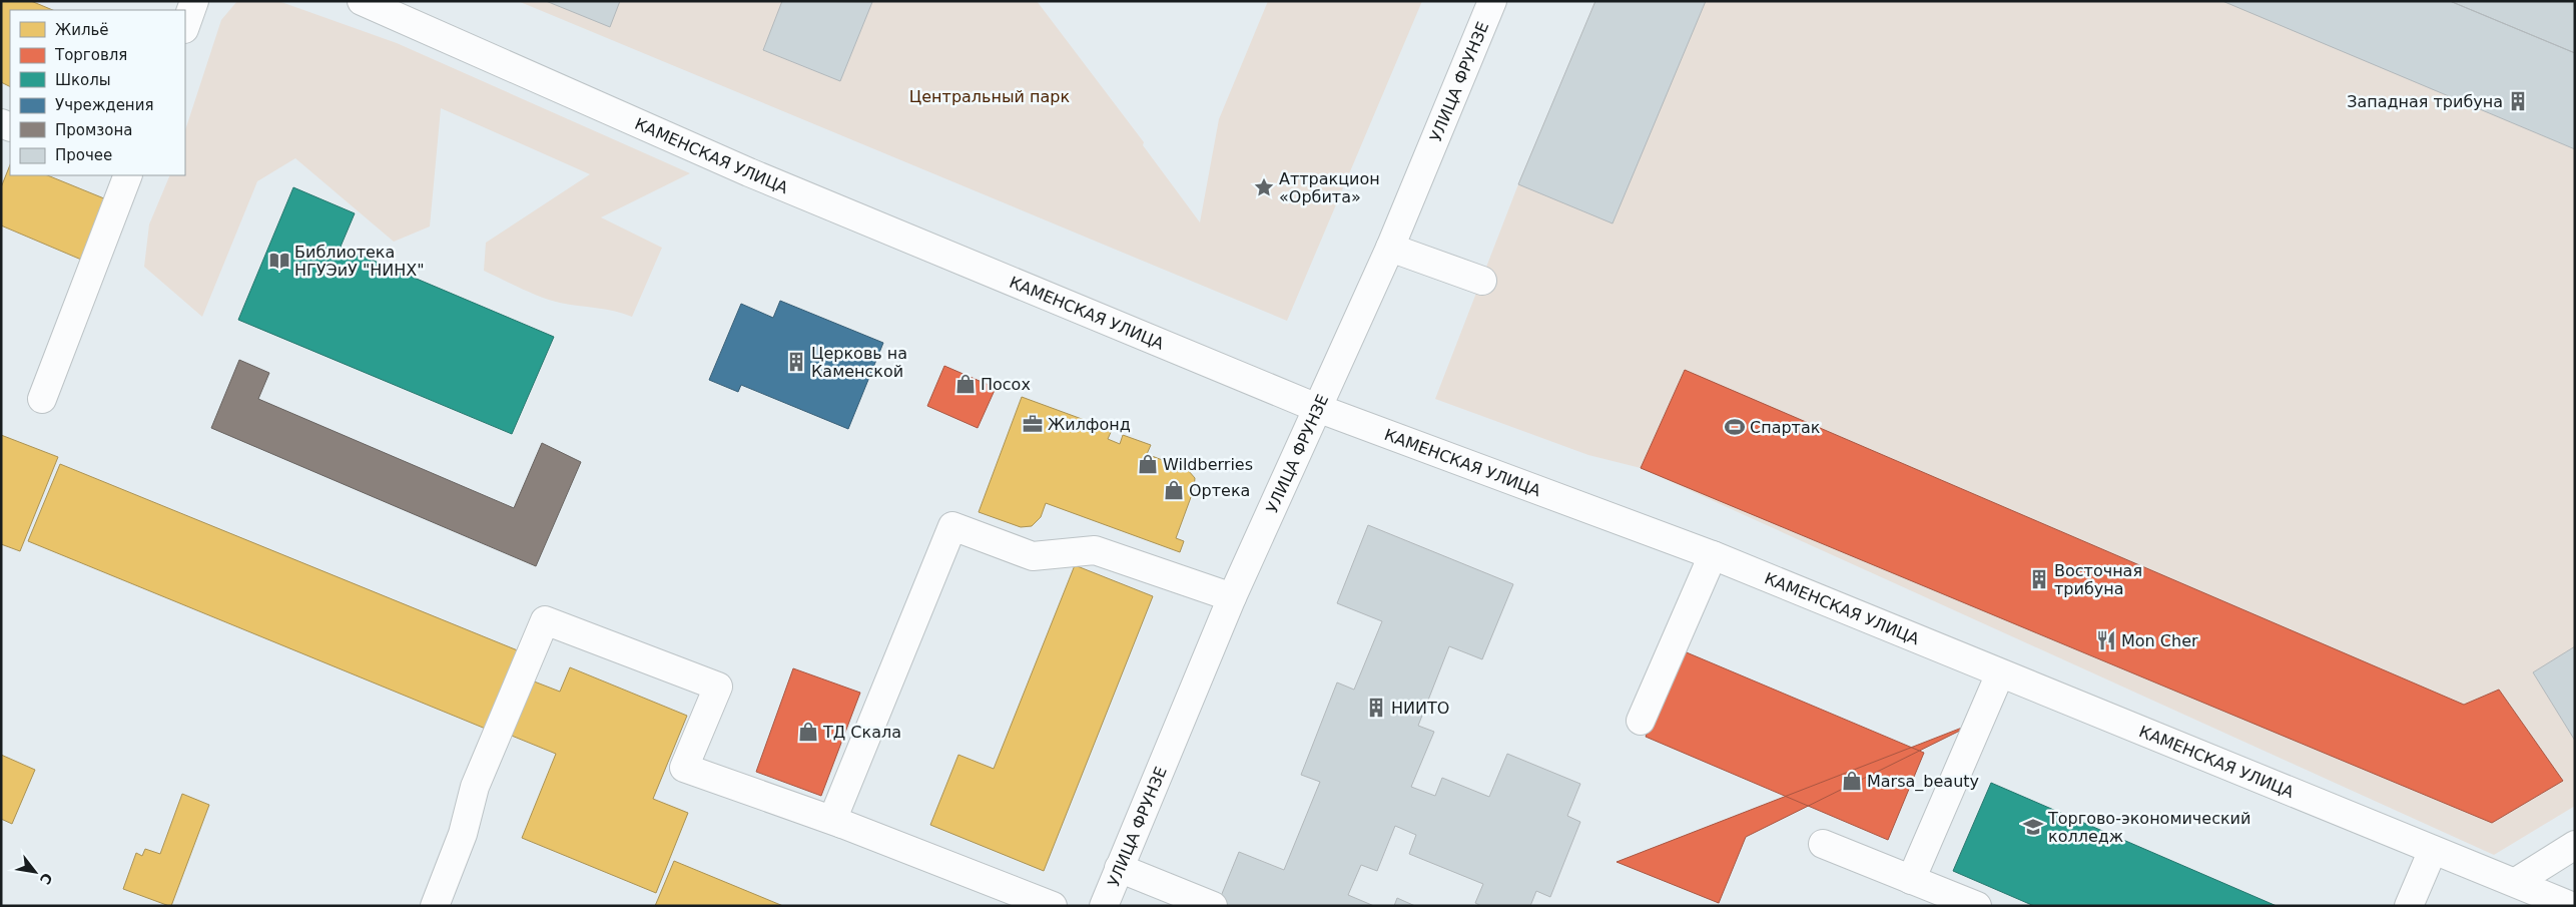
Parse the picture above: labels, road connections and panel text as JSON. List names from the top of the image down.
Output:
{
  "streets": {
    "street": ["УЛИЦА ФРУНЗЕ", "КАМЕНСКАЯ УЛИЦА"]
  },
  "crossings": [
    ["УЛИЦА ФРУНЗЕ", "КАМЕНСКАЯ УЛИЦА"]
  ],
  "parks": ["Центральный парк"],
  "places": {
    "building": [
      "Западная трибуна",
      "Церковь на Каменской",
      "Восточная трибуна",
      "НИИТО"
    ],
    "place": ["Аттракцион «Орбита»"],
    "library": ["Библиотека НГУЭиУ \"НИНХ\""],
    "shop": [
      "Посох",
      "Wildberries",
      "Ортека",
      "ТД Скала",
      "Marsa_beauty"
    ],
    "office": ["Жилфонд"],
    "sports": ["Спартак"],
    "restaurant": ["Mon Cher"],
    "school or university": ["Торгово-экономический колледж"]
  },
  "legend": [
    "Жильё",
    "Торговля",
    "Школы",
    "Учреждения",
    "Промзона",
    "Прочее"
  ],
  "north": "bottom right"
}
